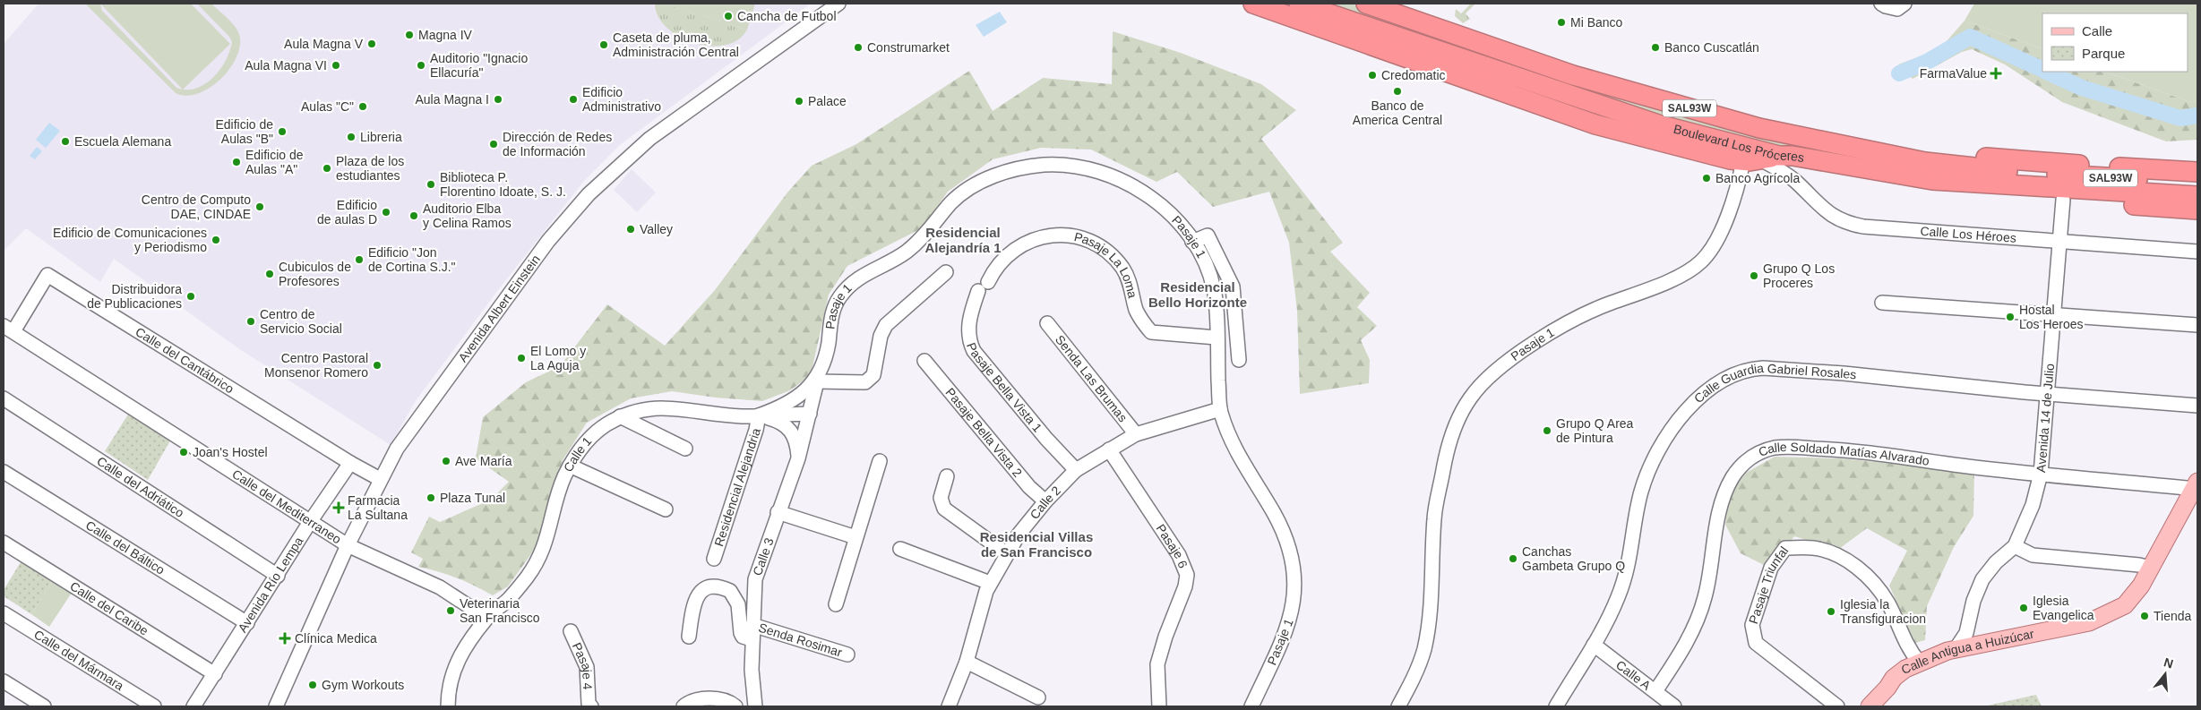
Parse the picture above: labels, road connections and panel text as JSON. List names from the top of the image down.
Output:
{
  "streets": {
    "highway": ["SAL93W", "Boulevard Los Próceres"],
    "main road": ["Calle Antigua a Huizúcar"],
    "street": [
      "Calle Los Héroes",
      "Pasaje 1",
      "Pasaje La Loma",
      "Avenida Albert Einstein",
      "Calle del Cantábrico",
      "Senda Las Brumas",
      "Pasaje Bella Vista 1",
      "Calle Guardia Gabriel Rosales",
      "Avenida 14 de Julio",
      "Pasaje Bella Vista 2",
      "Calle 1",
      "Calle Soldado Matías Alvarado",
      "Calle del Adriático",
      "Residencial Alejandria",
      "Calle 2",
      "Calle del Mediterraneo",
      "Pasaje 6",
      "Calle del Báltico",
      "Calle 3",
      "Avenida Río Lempa",
      "Pasaje Triunfal",
      "Calle del Caribe",
      "Senda Rosimar",
      "Calle del Mármara",
      "Pasaje 4",
      "Calle A"
    ]
  },
  "crossings": [
    ["SAL93W", "Boulevard Los Próceres"],
    ["Boulevard Los Próceres", "Calle Los Héroes"],
    ["Boulevard Los Próceres", "Pasaje 1"],
    ["Calle Los Héroes", "Pasaje 1"],
    ["Calle Los Héroes", "Avenida 14 de Julio"],
    ["Pasaje 1", "Pasaje La Loma"],
    ["Pasaje 1", "Calle 2"],
    ["Pasaje La Loma", "Pasaje Bella Vista 1"],
    ["Avenida Albert Einstein", "Calle del Cantábrico"],
    ["Avenida Albert Einstein", "Calle del Mediterraneo"],
    ["Calle del Cantábrico", "Calle del Mediterraneo"],
    ["Calle del Cantábrico", "Avenida Río Lempa"],
    ["Senda Las Brumas", "Calle 2"],
    ["Pasaje Bella Vista 1", "Calle 2"],
    ["Calle Guardia Gabriel Rosales", "Avenida 14 de Julio"],
    ["Calle Guardia Gabriel Rosales", "Calle A"],
    ["Avenida 14 de Julio", "Calle Soldado Matías Alvarado"],
    ["Avenida 14 de Julio", "Calle Antigua a Huizúcar"],
    ["Pasaje Bella Vista 2", "Calle 2"],
    ["Calle 1", "Residencial Alejandria"],
    ["Calle 1", "Calle del Mediterraneo"],
    ["Calle 1", "Calle 3"],
    ["Calle Soldado Matías Alvarado", "Calle Antigua a Huizúcar"],
    ["Calle Soldado Matías Alvarado", "Calle A"],
    ["Calle del Adriático", "Avenida Río Lempa"],
    ["Calle 2", "Pasaje 6"],
    ["Calle del Mediterraneo", "Avenida Río Lempa"],
    ["Calle del Báltico", "Avenida Río Lempa"],
    ["Calle 3", "Senda Rosimar"],
    ["Avenida Río Lempa", "Calle del Caribe"],
    ["Pasaje Triunfal", "Calle Antigua a Huizúcar"]
  ],
  "districts": ["Residencial Alejandría 1", "Residencial Bello Horizonte", "Residencial Villas de San Francisco"],
  "places": {
    "other": [
      "Cancha de Futbol",
      "Mi Banco",
      "Magna IV",
      "Aula Magna V",
      "Caseta de pluma, Administración Central",
      "Construmarket",
      "Banco Cuscatlán",
      "Aula Magna VI",
      "Auditorio \"Ignacio Ellacuría\"",
      "Credomatic",
      "Banco de America Central",
      "Aula Magna I",
      "Edificio Administrativo",
      "Palace",
      "Aulas \"C\"",
      "Edificio de Aulas \"B\"",
      "Libreria",
      "Escuela Alemana",
      "Dirección de Redes de Información",
      "Edificio de Aulas \"A\"",
      "Plaza de los estudiantes",
      "Banco Agrícola",
      "Biblioteca P. Florentino Idoate, S. J.",
      "Centro de Computo DAE, CINDAE",
      "Edificio de aulas D",
      "Auditorio Elba y Celina Ramos",
      "Valley",
      "Edificio de Comunicaciones y Periodismo",
      "Edificio \"Jon de Cortina S.J.\"",
      "Cubiculos de Profesores",
      "Grupo Q Los Proceres",
      "Distribuidora de Publicaciones",
      "Hostal Los Heroes",
      "Centro de Servicio Social",
      "El Lomo y La Aguja",
      "Centro Pastoral Monsenor Romero",
      "Grupo Q Area de Pintura",
      "Joan's Hostel",
      "Ave María",
      "Plaza Tunal",
      "Canchas Gambeta Grupo Q",
      "Iglesia Evangelica",
      "Veterinaria San Francisco",
      "Iglesia la Transfiguracion",
      "Tienda",
      "Gym Workouts"
    ],
    "health": ["FarmaValue", "Farmacia La Sultana", "Clínica Medica"]
  },
  "legend": ["Calle", "Parque"],
  "north": "top"
}
